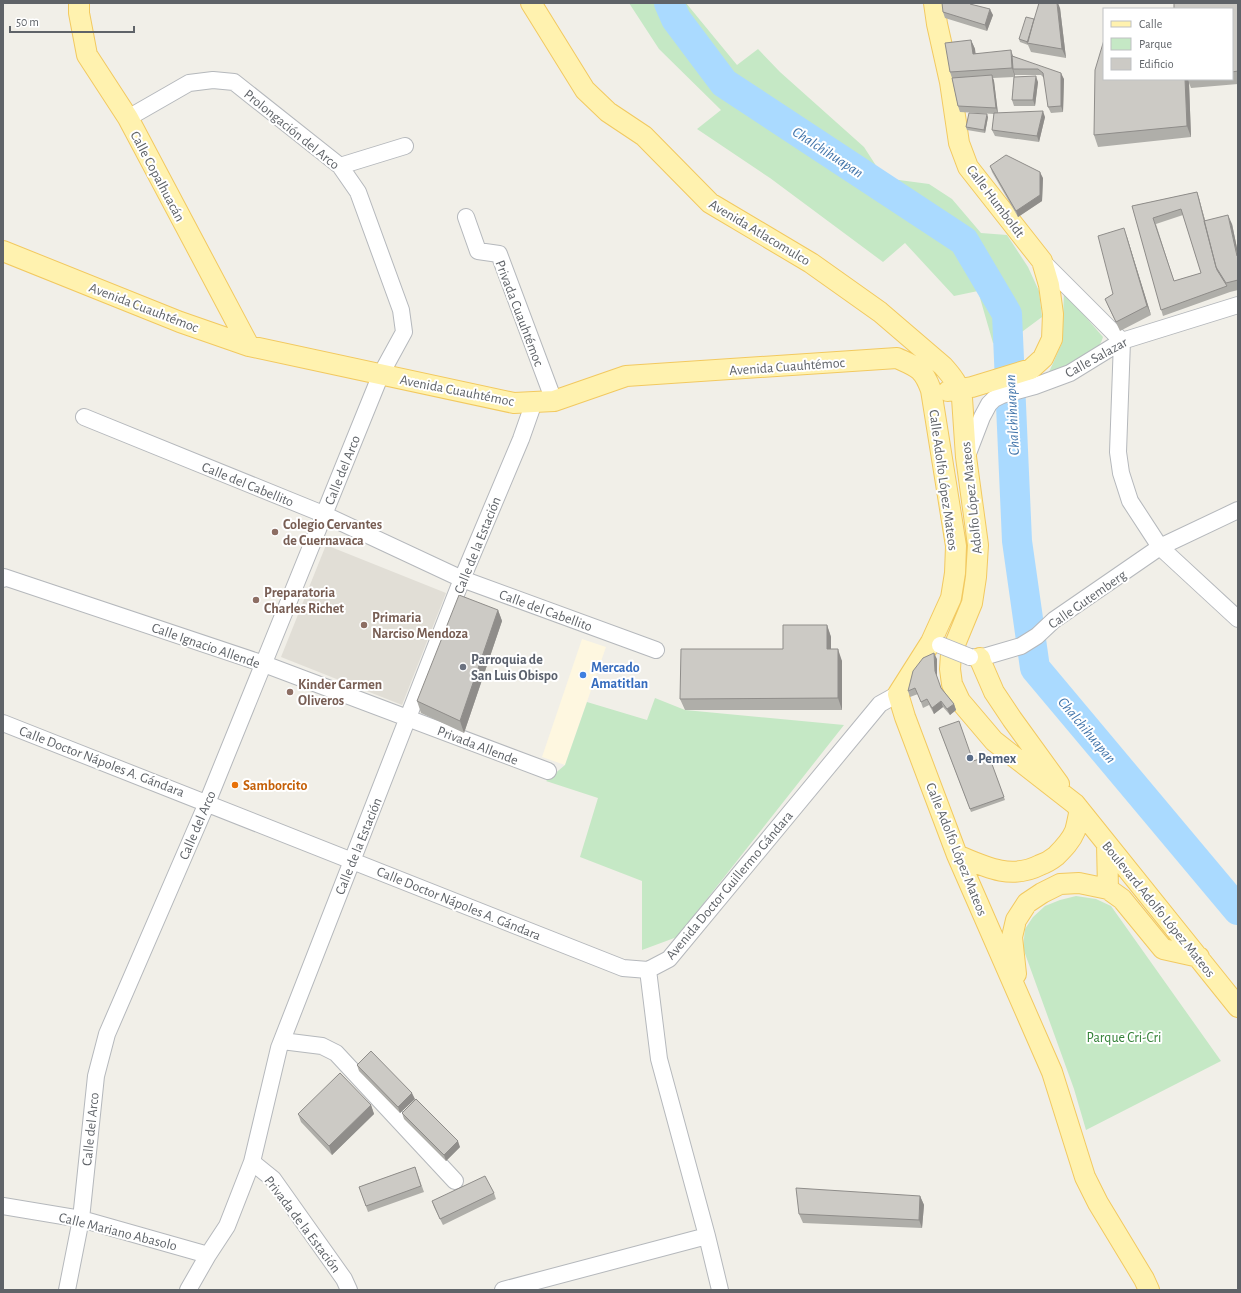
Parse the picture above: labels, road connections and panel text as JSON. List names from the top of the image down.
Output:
{
  "streets": {
    "main road": [
      "Calle Copalhuacán",
      "Calle Humboldt",
      "Avenida Atlacomulco",
      "Avenida Cuauhtémoc",
      "Calle Adolfo López Mateos",
      "Adolfo López Mateos",
      "Boulevard Adolfo López Mateos"
    ],
    "street": [
      "Prolongación del Arco",
      "Privada Cuauhtémoc",
      "Calle Salazar",
      "Calle del Arco",
      "Calle del Cabellito",
      "Calle de la Estación",
      "Calle Gutemberg",
      "Calle Ignacio Allende",
      "Privada Allende",
      "Calle Doctor Nápoles A. Gándara",
      "Avenida Doctor Guillermo Gándara",
      "Privada de la Estación",
      "Calle Mariano Abasolo"
    ]
  },
  "crossings": [
    ["Prolongación del Arco", "Calle Copalhuacán"],
    ["Prolongación del Arco", "Avenida Cuauhtémoc"],
    ["Prolongación del Arco", "Calle del Arco"],
    ["Calle Copalhuacán", "Avenida Cuauhtémoc"],
    ["Calle Humboldt", "Calle Salazar"],
    ["Avenida Atlacomulco", "Adolfo López Mateos"],
    ["Avenida Cuauhtémoc", "Privada Cuauhtémoc"],
    ["Avenida Cuauhtémoc", "Calle del Arco"],
    ["Avenida Cuauhtémoc", "Calle Adolfo López Mateos"],
    ["Avenida Cuauhtémoc", "Calle de la Estación"],
    ["Calle Salazar", "Adolfo López Mateos"],
    ["Calle del Arco", "Calle del Cabellito"],
    ["Calle del Arco", "Calle Ignacio Allende"],
    ["Calle del Arco", "Calle Doctor Nápoles A. Gándara"],
    ["Calle del Arco", "Calle Mariano Abasolo"],
    ["Calle Adolfo López Mateos", "Avenida Doctor Guillermo Gándara"],
    ["Calle del Cabellito", "Calle de la Estación"],
    ["Adolfo López Mateos", "Boulevard Adolfo López Mateos"],
    ["Calle de la Estación", "Calle Ignacio Allende"],
    ["Calle de la Estación", "Privada Allende"],
    ["Calle de la Estación", "Calle Doctor Nápoles A. Gándara"],
    ["Calle de la Estación", "Privada de la Estación"],
    ["Calle de la Estación", "Calle Mariano Abasolo"],
    ["Calle Ignacio Allende", "Privada Allende"],
    ["Calle Doctor Nápoles A. Gándara", "Avenida Doctor Guillermo Gándara"]
  ],
  "water": ["Chalchihuapan"],
  "parks": ["Parque Cri-Cri"],
  "places": [
    "Colegio Cervantes de Cuernavaca",
    "Preparatoria Charles Richet",
    "Primaria Narciso Mendoza",
    "Parroquia de San Luis Obispo",
    "Mercado Amatitlan",
    "Kinder Carmen Oliveros",
    "Pemex",
    "Samborcito"
  ],
  "legend": ["Calle", "Parque", "Edificio"],
  "scale_bar": "50 m"
}
